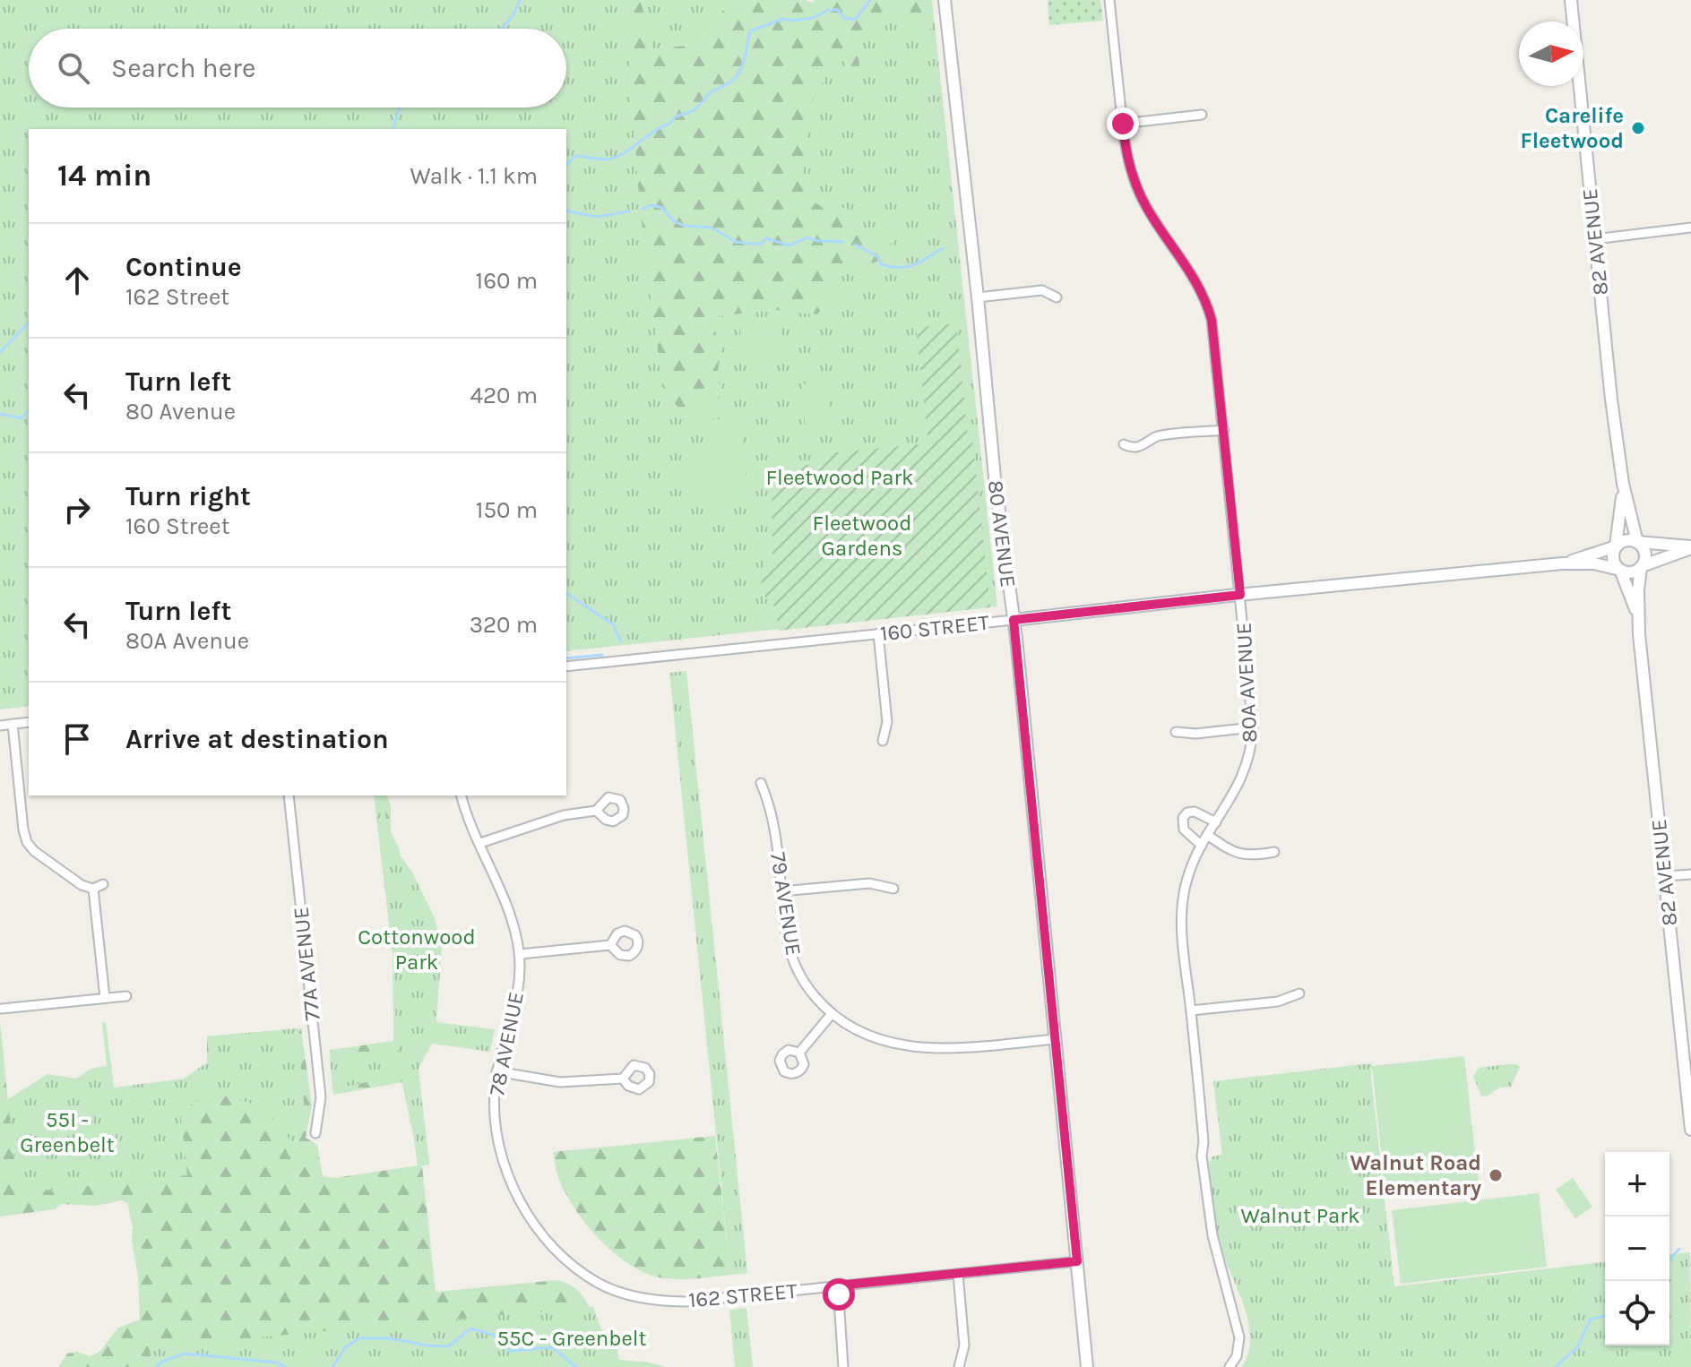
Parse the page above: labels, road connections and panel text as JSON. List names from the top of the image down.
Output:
{
  "streets": {
    "street": [
      "82 AVENUE",
      "80 AVENUE",
      "160 STREET",
      "80A AVENUE",
      "79 AVENUE",
      "77A AVENUE",
      "78 AVENUE",
      "162 STREET"
    ]
  },
  "crossings": [
    ["82 AVENUE", "160 STREET"],
    ["80 AVENUE", "160 STREET"],
    ["80 AVENUE", "162 STREET"],
    ["160 STREET", "80A AVENUE"],
    ["78 AVENUE", "162 STREET"]
  ],
  "parks": [
    "Fleetwood Park",
    "Fleetwood Gardens",
    "Cottonwood Park",
    "55I - Greenbelt",
    "Walnut Park",
    "55C - Greenbelt"
  ],
  "places": ["Carelife Fleetwood", "Walnut Road Elementary"],
  "north": "right",
  "page": {
    "search": "Search here",
    "heading": ["14 min", "Walk · 1.1 km"],
    "list": [
      ["Continue", "162 Street", "160 m"],
      ["Turn left", "80 Avenue", "420 m"],
      ["Turn right", "160 Street", "150 m"],
      ["Turn left", "80A Avenue", "320 m"],
      "Arrive at destination"
    ],
    "map_buttons": ["+", "−"]
  }
}
